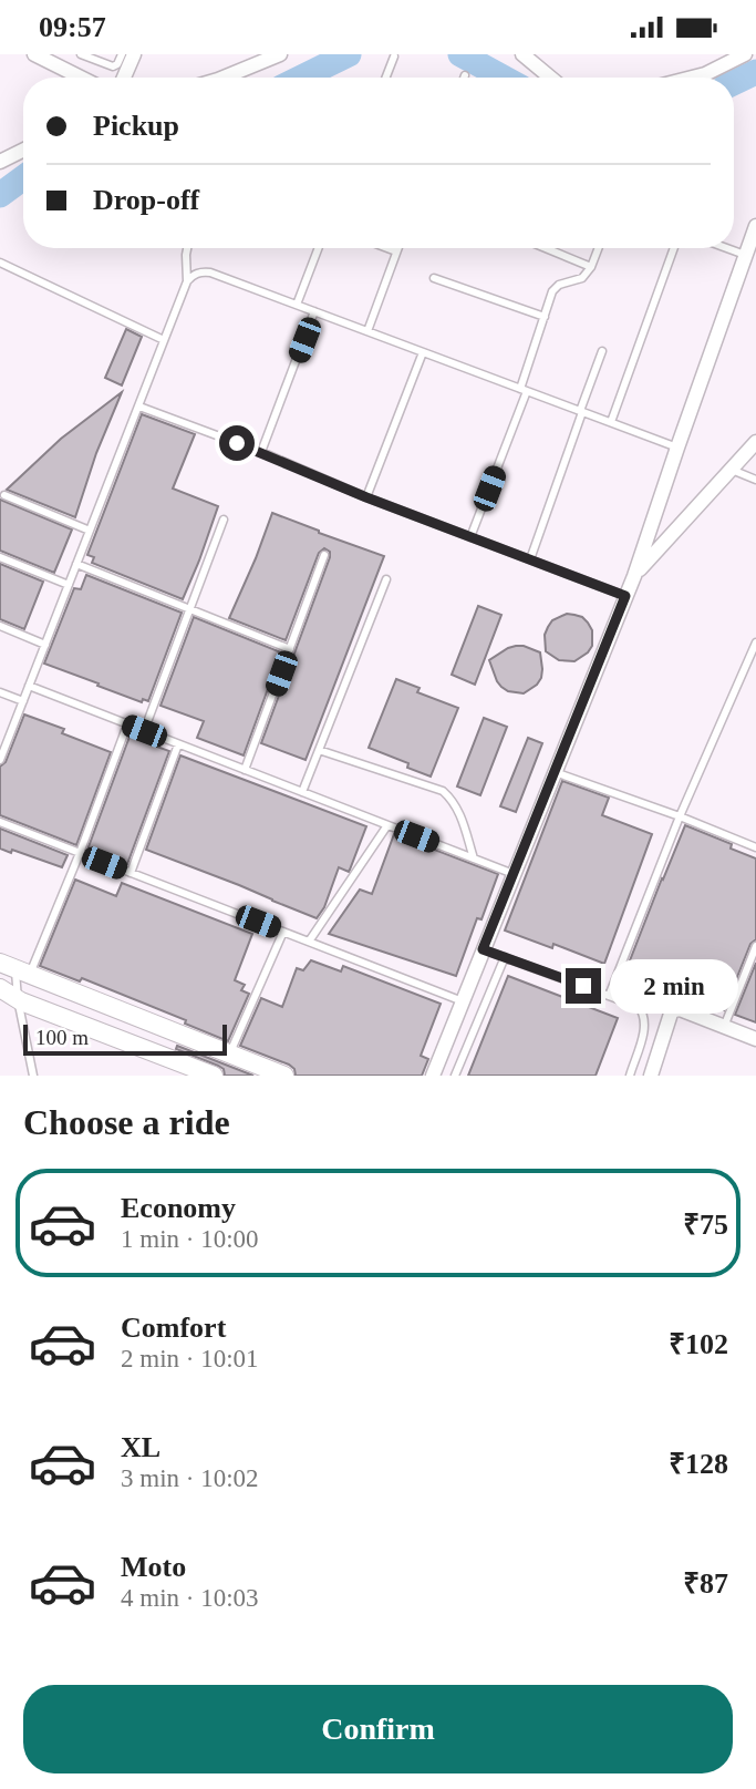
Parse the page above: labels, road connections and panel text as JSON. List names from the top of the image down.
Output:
{
  "scale_bar": "100 m",
  "page": {
    "status": "09:57",
    "banner": ["Pickup", "Drop-off"],
    "bubble": "2 min",
    "scale": "100 m",
    "heading": "Choose a ride",
    "list": [
      {
        "name": "Economy",
        "note": "1 min · 10:00",
        "value": "₹75"
      },
      {
        "name": "Comfort",
        "note": "2 min · 10:01",
        "value": "₹102"
      },
      {
        "name": "XL",
        "note": "3 min · 10:02",
        "value": "₹128"
      },
      {
        "name": "Moto",
        "note": "4 min · 10:03",
        "value": "₹87"
      }
    ],
    "buttons": "Confirm"
  }
}
